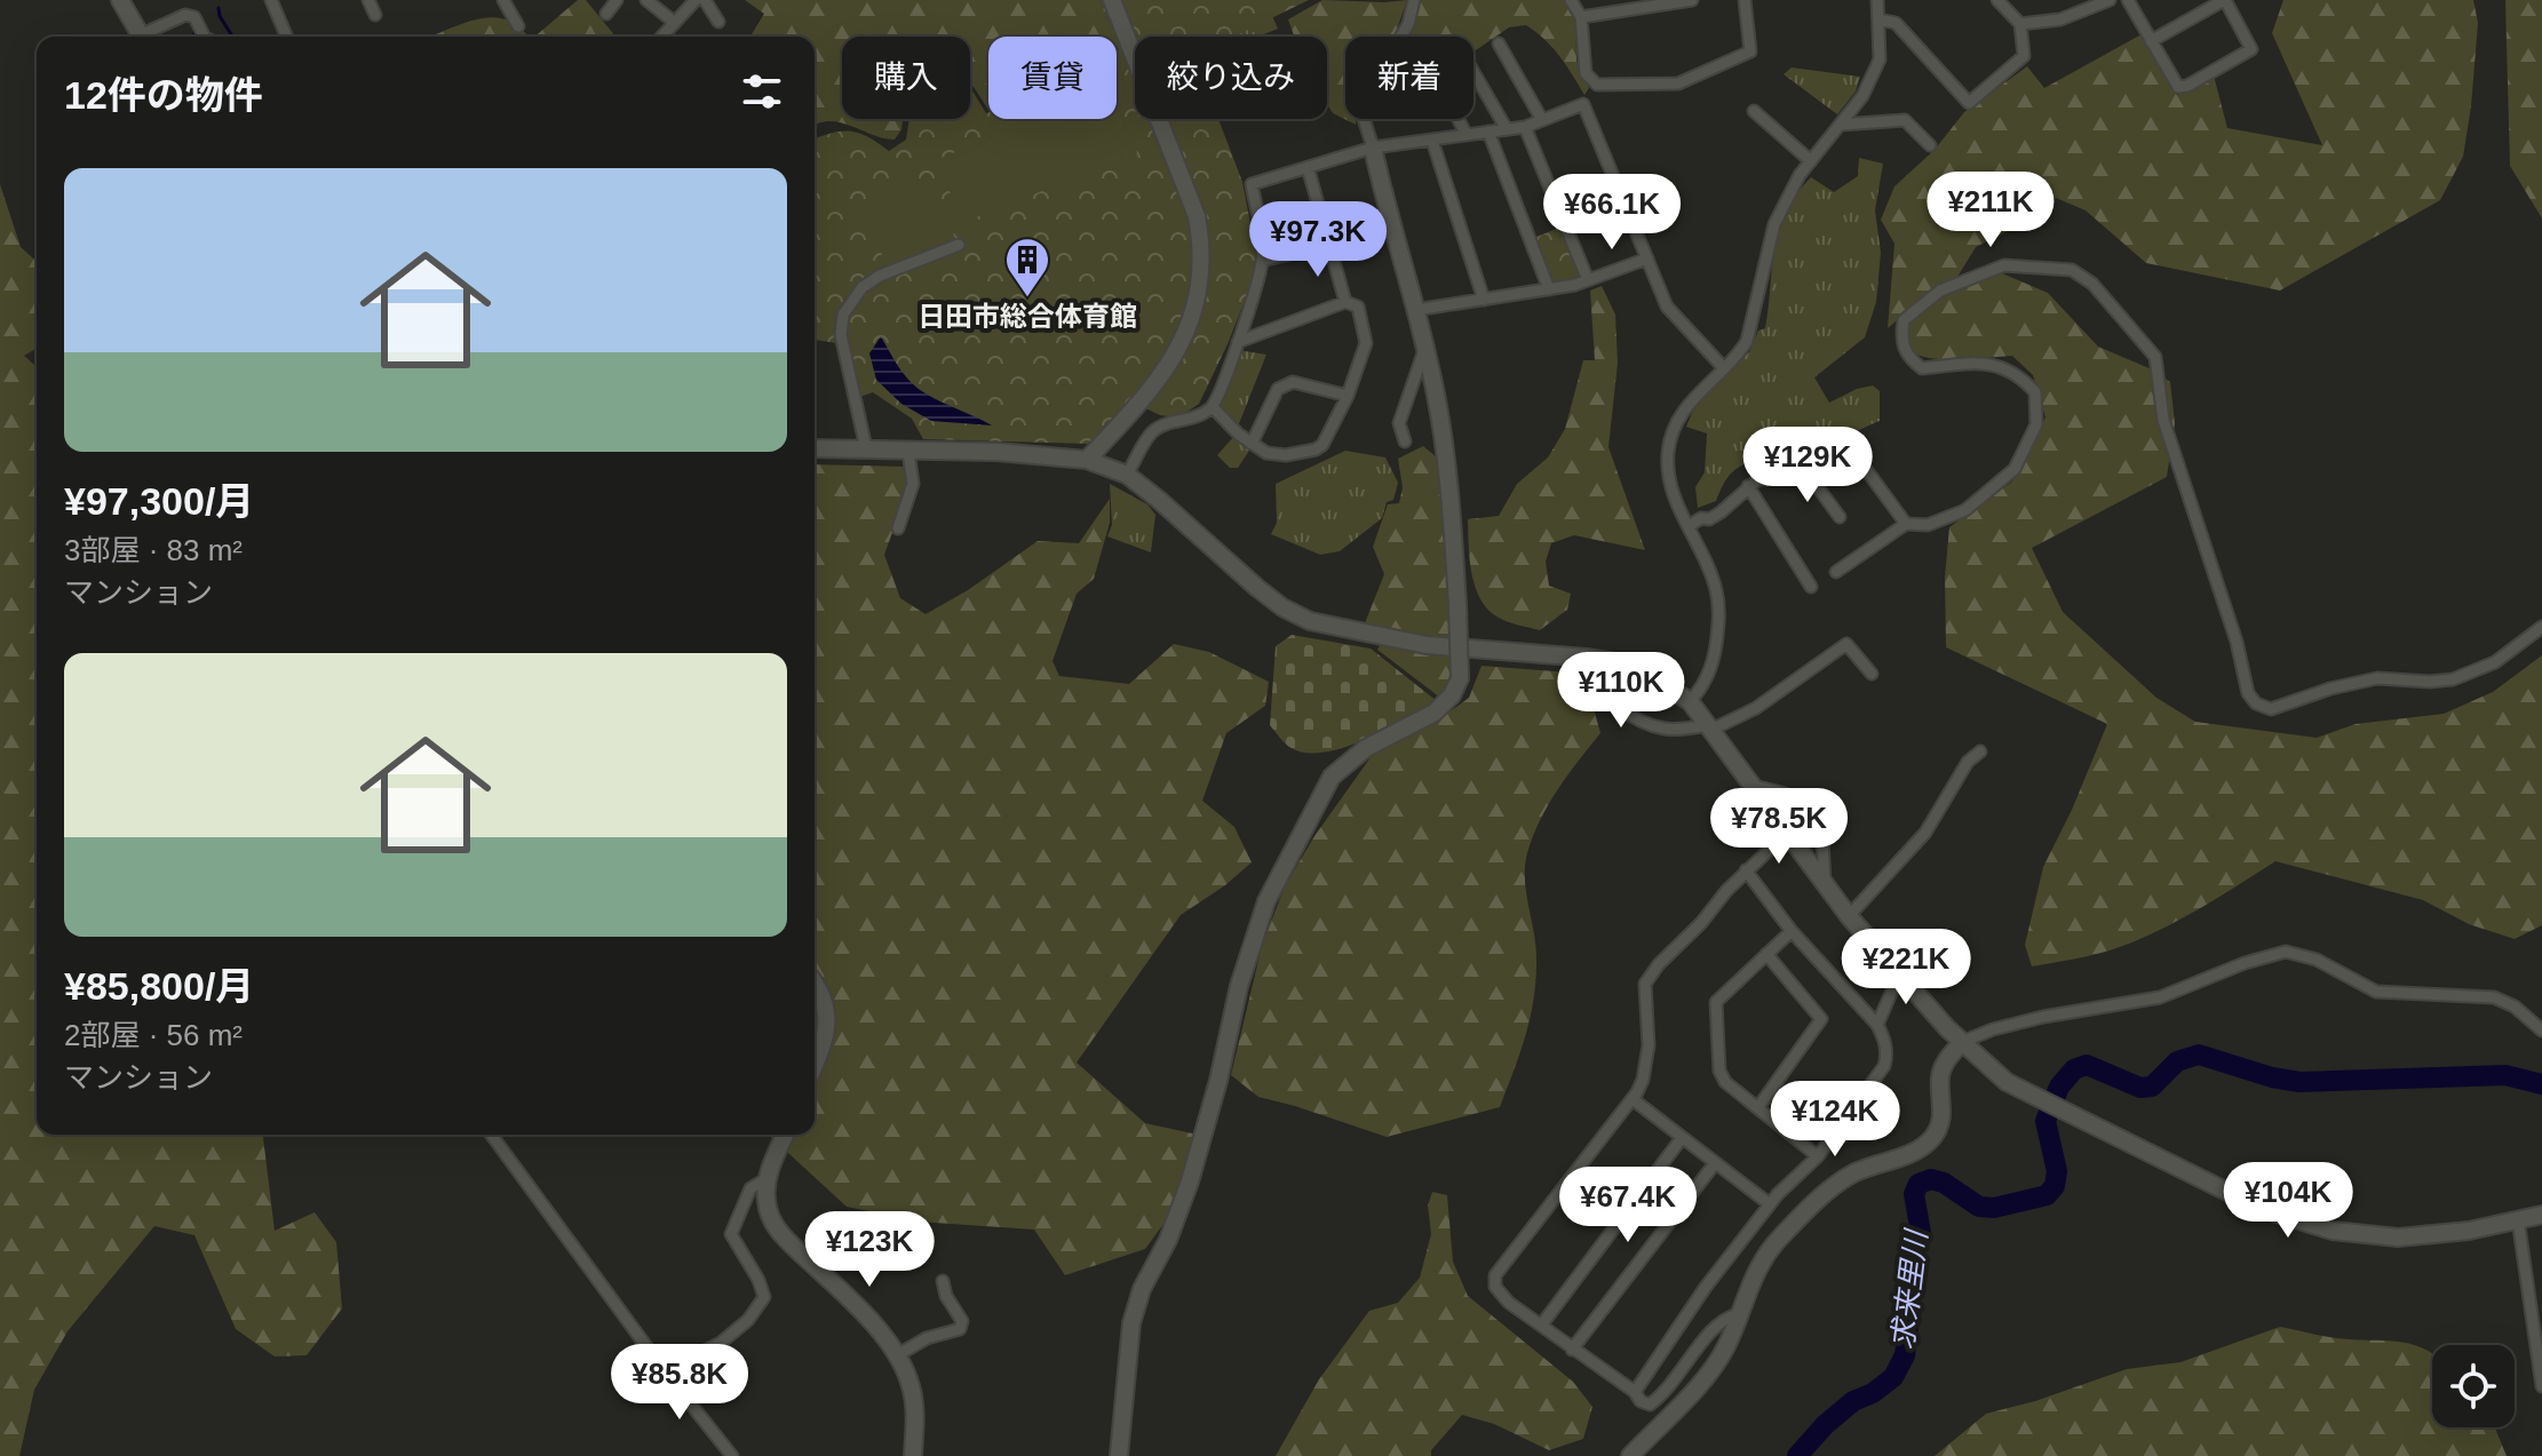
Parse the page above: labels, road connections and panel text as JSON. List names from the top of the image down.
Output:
{
  "water": ["求来里川"],
  "places": {
    "building": ["日田市総合体育館"]
  },
  "page": {
    "chip": [
      "購入",
      "賃貸",
      "絞り込み",
      "新着"
    ],
    "heading": "12件の物件",
    "list": [
      {
        "name": "¥97,300/月",
        "note": "3部屋 · 83 m² · マンション"
      },
      {
        "name": "¥85,800/月",
        "note": "2部屋 · 56 m² · マンション"
      }
    ],
    "price": [
      "¥211K",
      "¥66.1K",
      "¥97.3K",
      "¥129K",
      "¥110K",
      "¥78.5K",
      "¥221K",
      "¥124K",
      "¥104K",
      "¥67.4K",
      "¥123K",
      "¥85.8K"
    ]
  }
}
